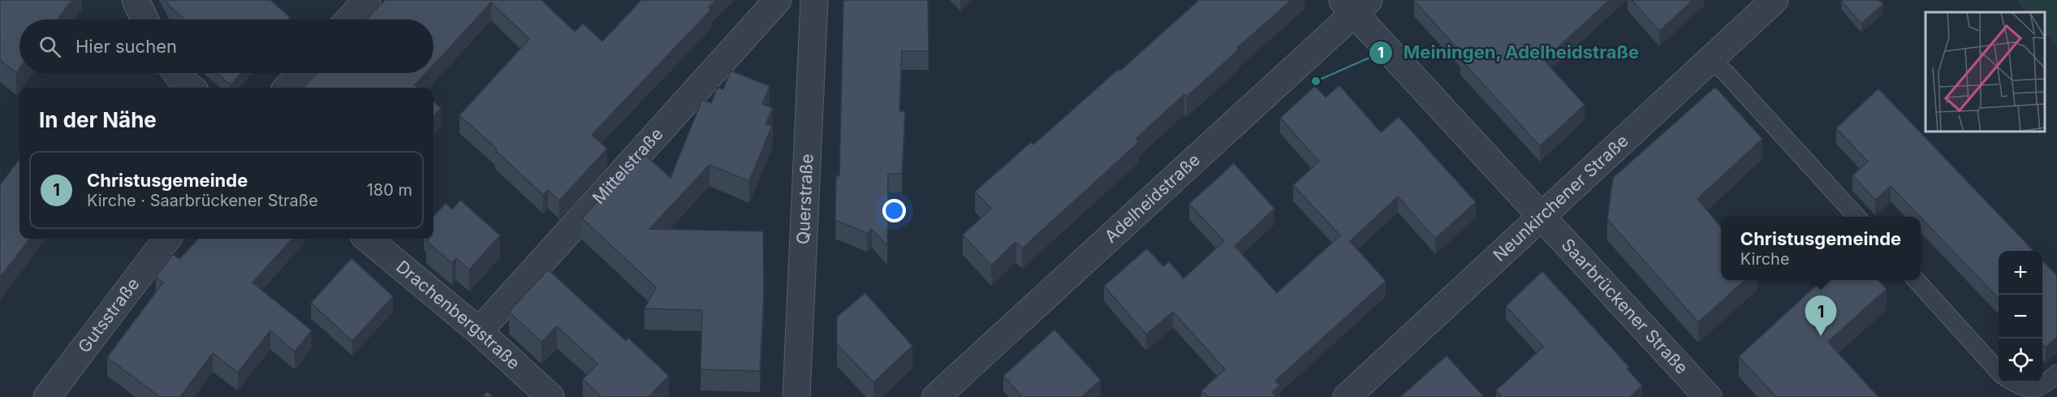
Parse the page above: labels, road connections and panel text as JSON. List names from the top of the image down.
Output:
{
  "streets": {
    "street": [
      "Mittelstraße",
      "Querstraße",
      "Adelheidstraße",
      "Neunkirchener Straße",
      "Saarbrückener Straße",
      "Gutsstraße",
      "Drachenbergstraße"
    ]
  },
  "crossings": [
    ["Mittelstraße", "Drachenbergstraße"],
    ["Adelheidstraße", "Saarbrückener Straße"],
    ["Neunkirchener Straße", "Saarbrückener Straße"]
  ],
  "places": ["Meiningen, Adelheidstraße"],
  "page": {
    "search": "Hier suchen",
    "heading": "In der Nähe",
    "list": [
      {
        "mark": "1",
        "name": "Christusgemeinde",
        "note": "Kirche · Saarbrückener Straße",
        "value": "180 m"
      }
    ],
    "popup": ["Christusgemeinde", "Kirche"],
    "map_buttons": ["+", "−"],
    "pins": "1"
  }
}
